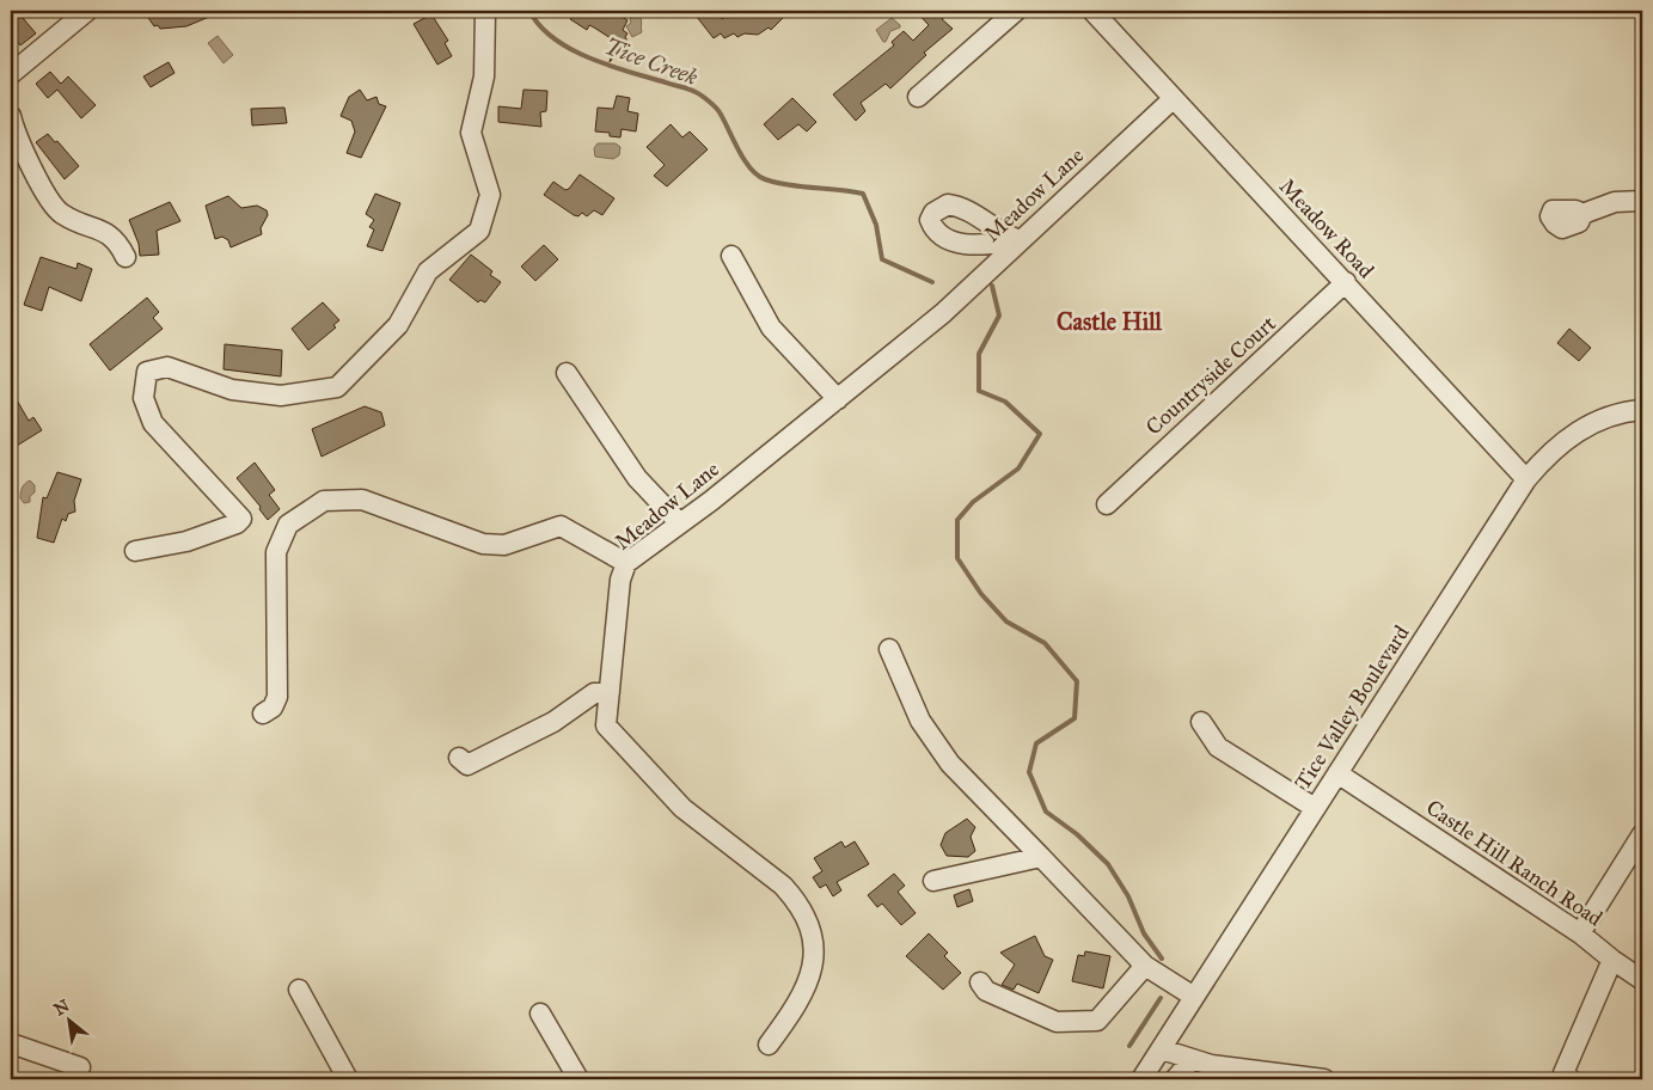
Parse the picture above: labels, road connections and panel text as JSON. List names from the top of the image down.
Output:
{
  "streets": {
    "street": [
      "Meadow Lane",
      "Meadow Road",
      "Countryside Court",
      "Tice Valley Boulevard",
      "Castle Hill Ranch Road"
    ]
  },
  "crossings": [
    ["Meadow Lane", "Meadow Road"],
    ["Meadow Road", "Countryside Court"],
    ["Meadow Road", "Tice Valley Boulevard"],
    ["Tice Valley Boulevard", "Castle Hill Ranch Road"]
  ],
  "districts": ["Castle Hill"],
  "water": ["Tice Creek"],
  "north": "top left"
}
